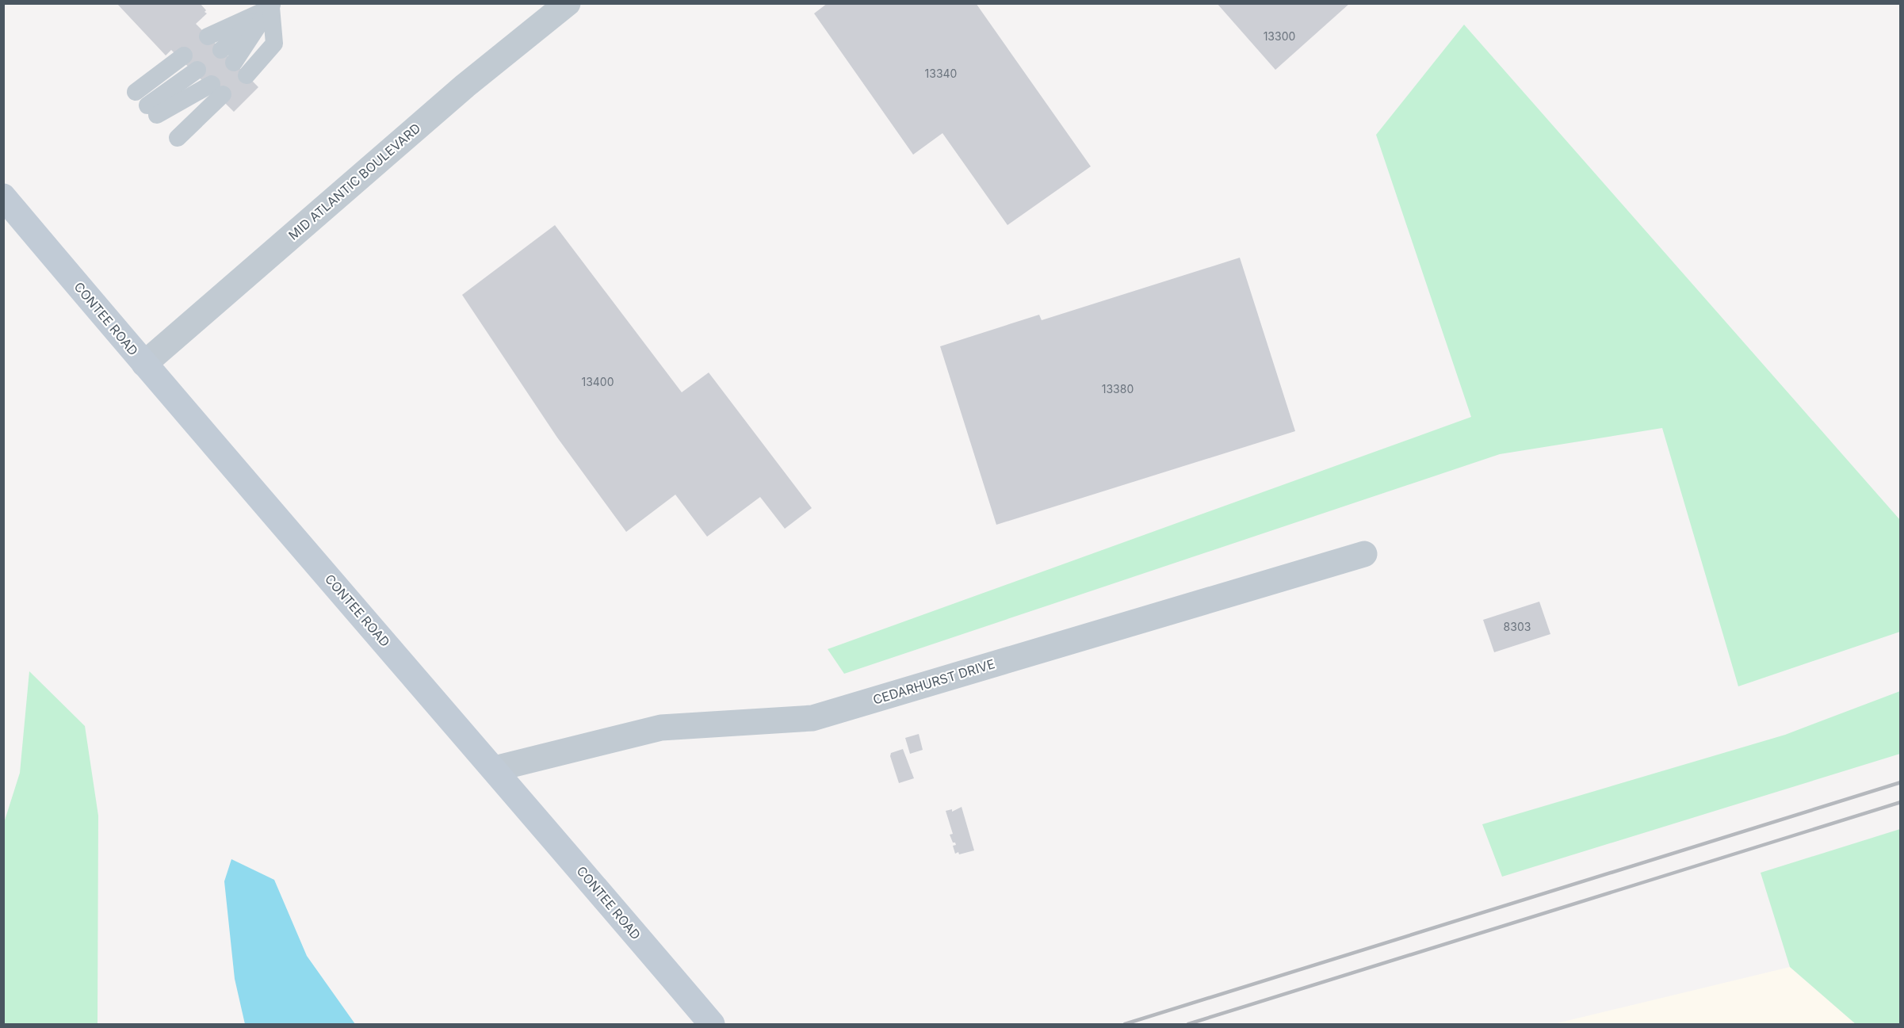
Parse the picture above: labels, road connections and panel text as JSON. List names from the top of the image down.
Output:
{
  "streets": {
    "street": ["MID ATLANTIC BOULEVARD", "CONTEE ROAD", "CEDARHURST DRIVE"]
  },
  "crossings": [
    ["MID ATLANTIC BOULEVARD", "CONTEE ROAD"],
    ["CONTEE ROAD", "CEDARHURST DRIVE"]
  ],
  "house_numbers": [
    "13300",
    "13340",
    "13400",
    "13380",
    "8303"
  ]
}
